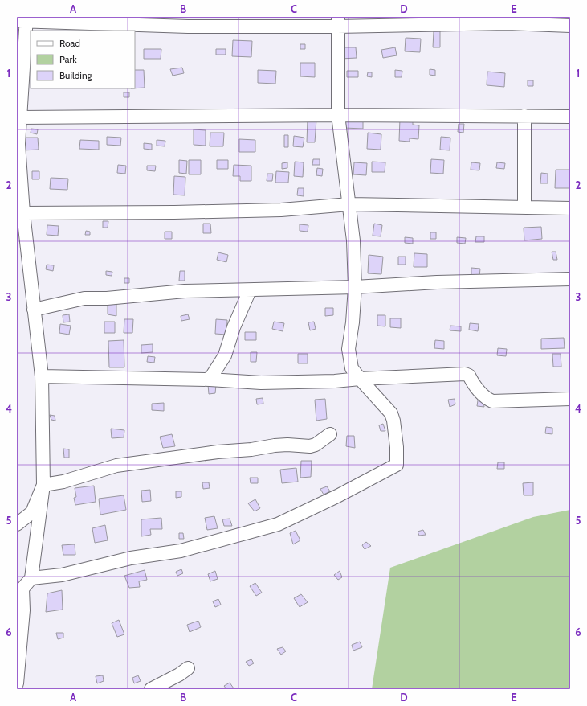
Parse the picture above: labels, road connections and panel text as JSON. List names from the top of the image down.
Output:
{
  "legend": ["Road", "Park", "Building"],
  "grid": {
    "columns": [
      "A",
      "B",
      "C",
      "D",
      "E"
    ],
    "rows": [
      "1",
      "2",
      "3",
      "4",
      "5",
      "6"
    ]
  }
}
